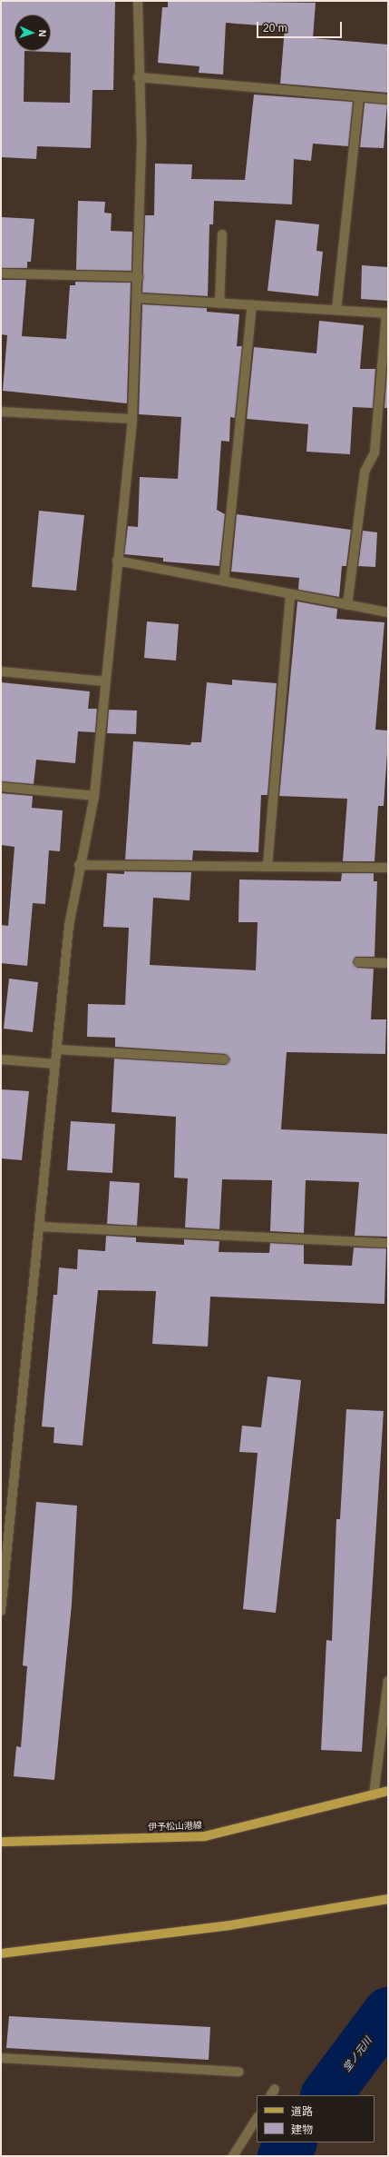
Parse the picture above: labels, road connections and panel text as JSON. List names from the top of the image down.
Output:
{
  "streets": {
    "main road": ["伊予松山港線"]
  },
  "water": ["堂ノ元川"],
  "legend": ["道路", "建物"],
  "scale_bar": "20 m",
  "north": "right"
}
